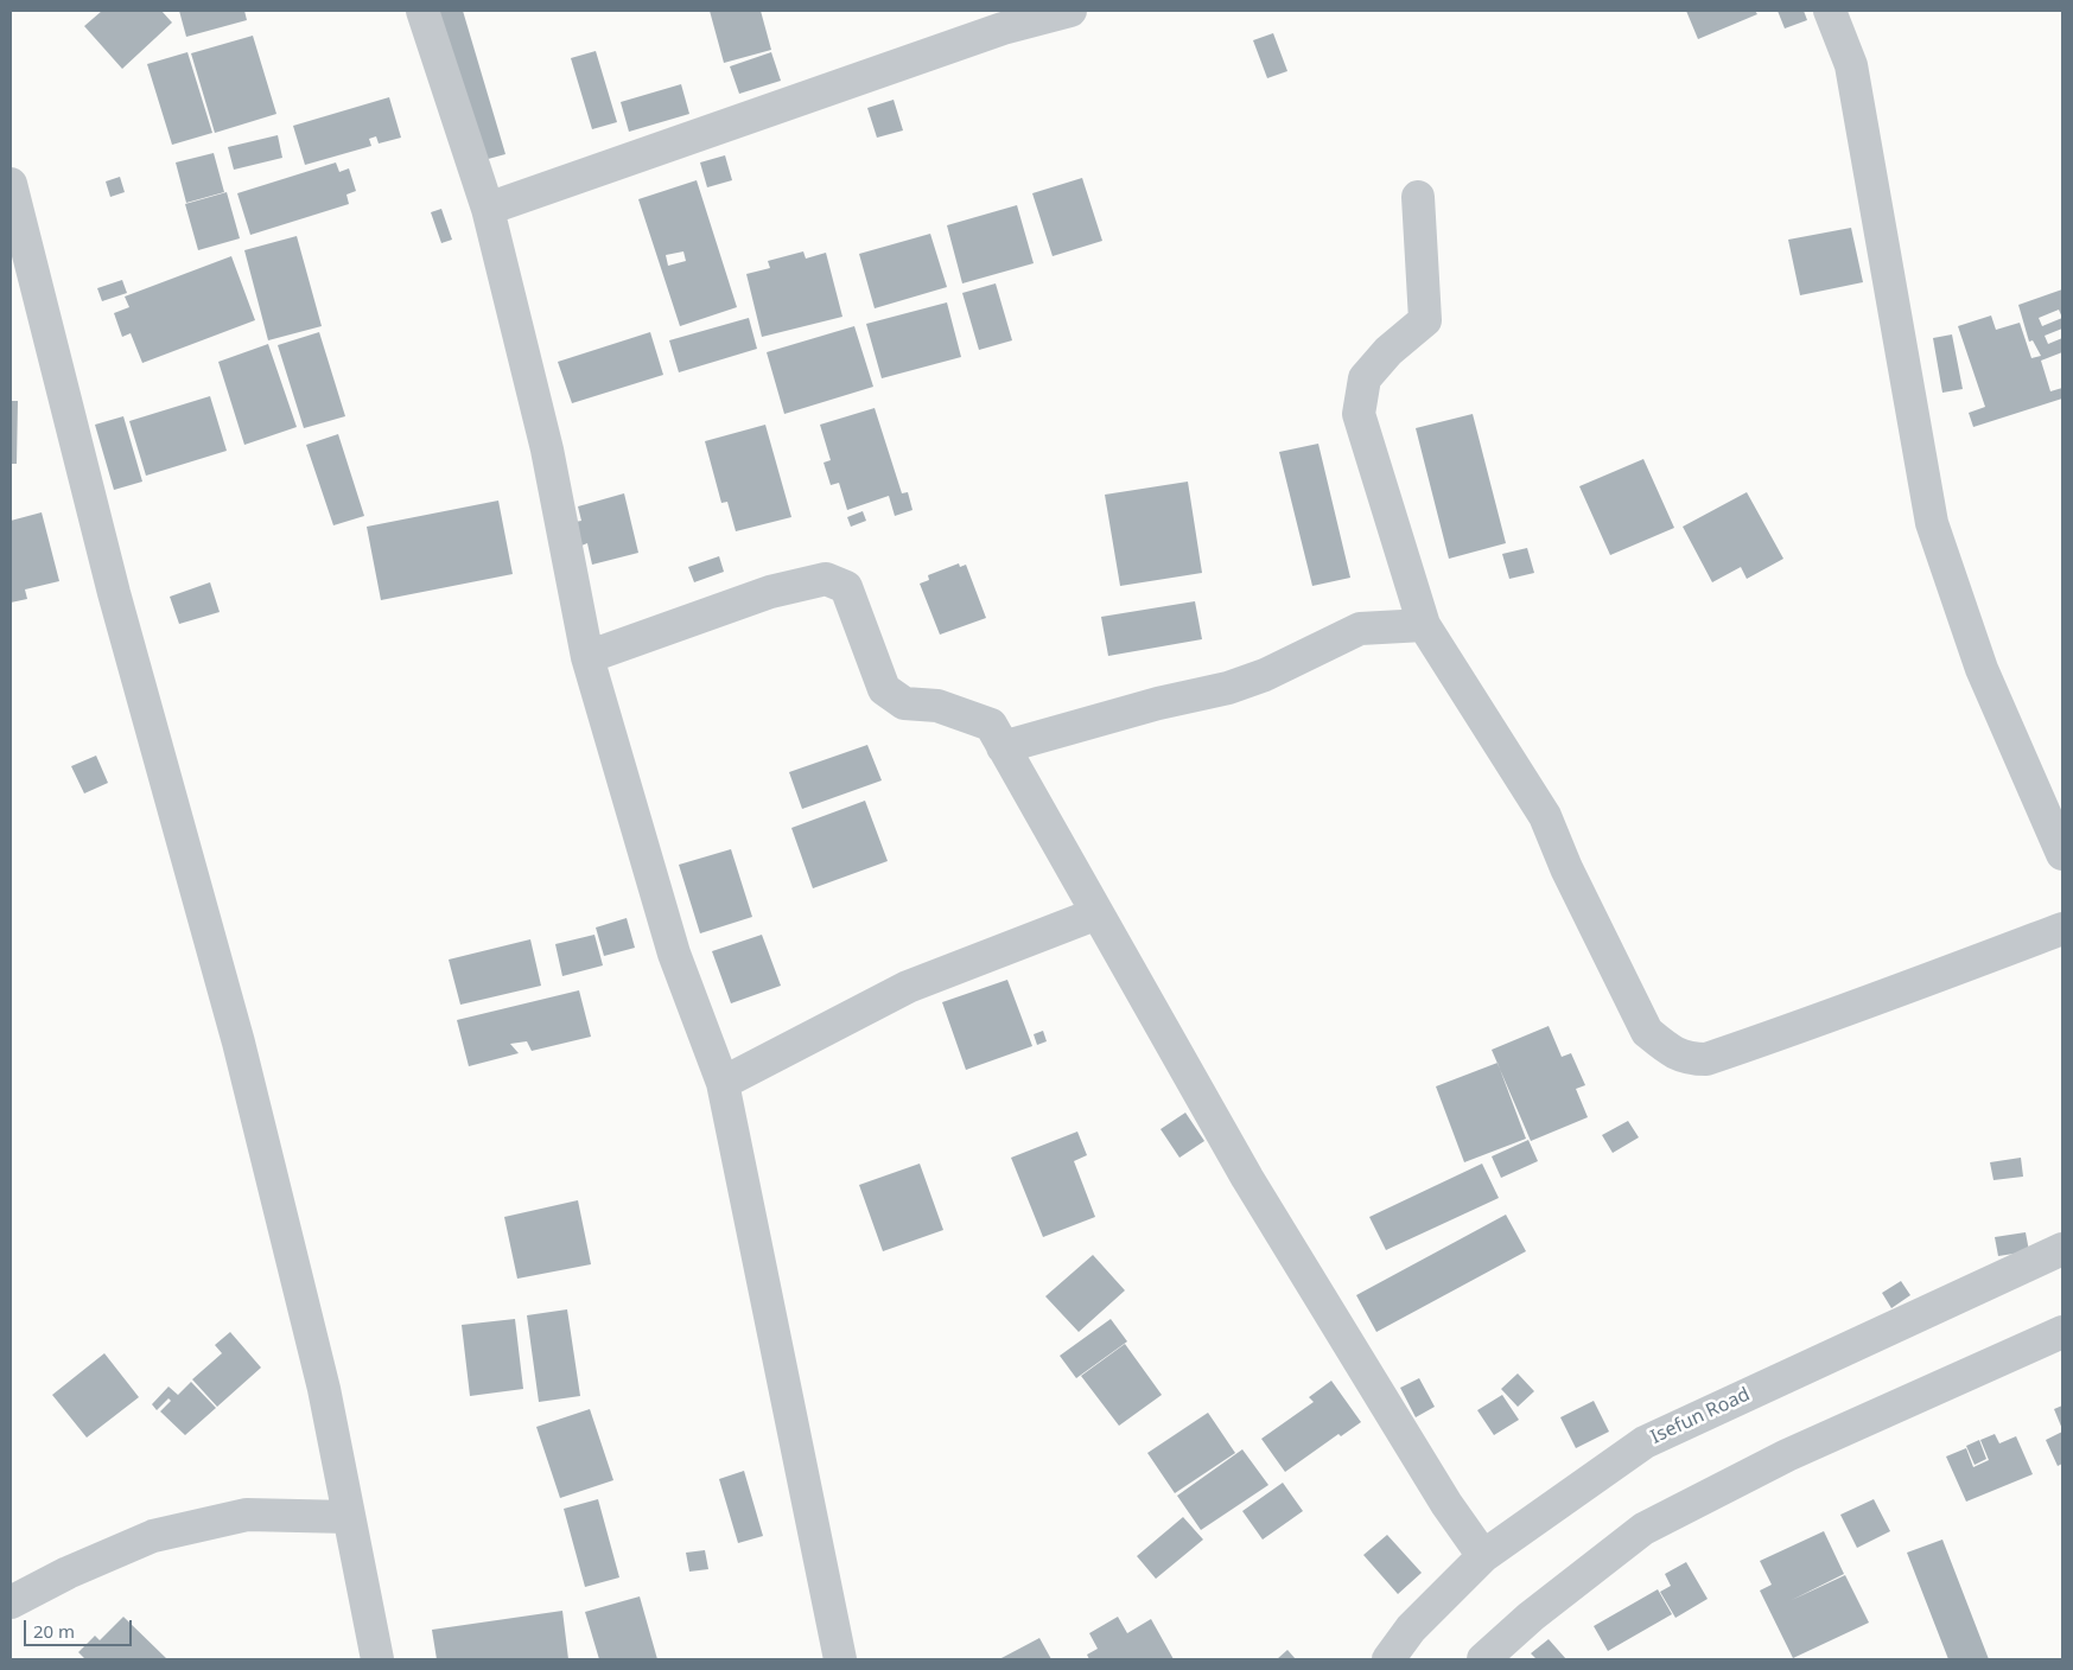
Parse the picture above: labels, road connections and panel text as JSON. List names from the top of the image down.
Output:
{
  "streets": {
    "street": ["Isefun Road"]
  },
  "scale_bar": "20 m"
}
